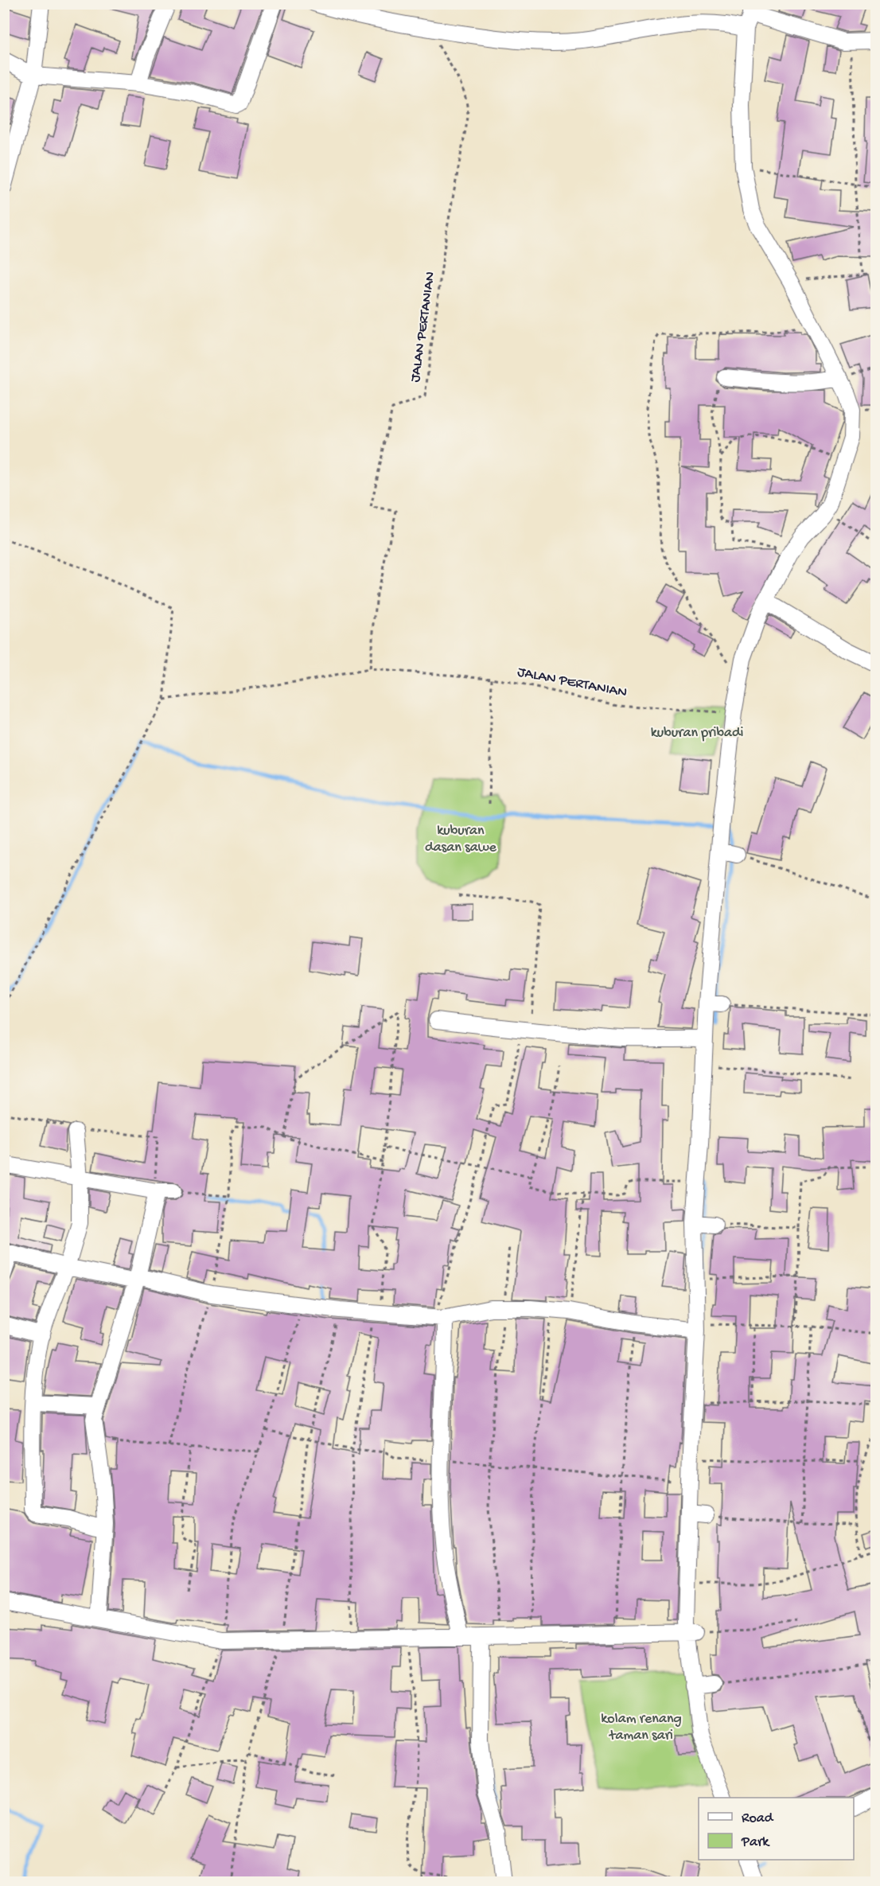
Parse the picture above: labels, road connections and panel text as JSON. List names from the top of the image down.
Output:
{
  "streets": {
    "path": ["JALAN PERTANIAN"]
  },
  "parks": ["kuburan pribadi", "kuburan dasan sawe", "kolam renang taman sari"],
  "legend": ["Road", "Park"]
}
